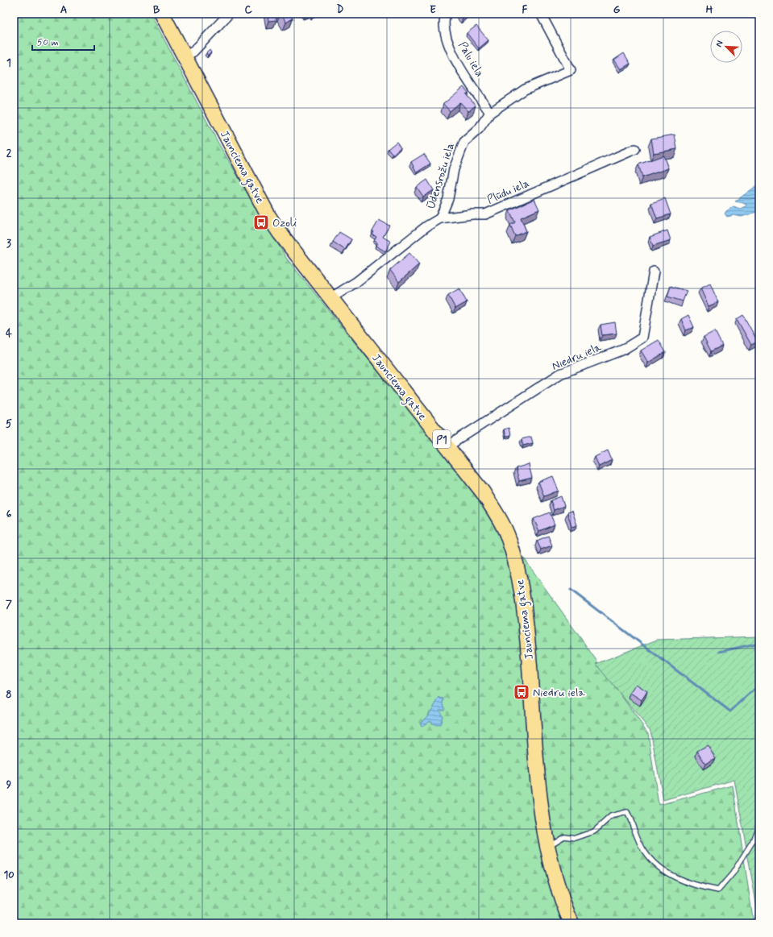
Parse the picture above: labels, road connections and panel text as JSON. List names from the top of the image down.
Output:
{
  "streets": {
    "main road": ["Jaunciema gatve", "P1"],
    "street": [
      "Palu iela",
      "Ūdensrožu iela",
      "Plūdu iela",
      "Niedru iela"
    ]
  },
  "crossings": [
    ["Palu iela", "Ūdensrožu iela"],
    ["Jaunciema gatve", "Plūdu iela"],
    ["Jaunciema gatve", "Niedru iela"],
    ["Ūdensrožu iela", "Plūdu iela"]
  ],
  "places": {
    "bus stop": ["Ozoli", "Niedru iela"]
  },
  "scale_bar": "50 m",
  "north": "top left",
  "grid": {
    "columns": [
      "A",
      "B",
      "C",
      "D",
      "E",
      "F",
      "G",
      "H"
    ],
    "rows": [
      "1",
      "2",
      "3",
      "4",
      "5",
      "6",
      "7",
      "8",
      "9",
      "10"
    ]
  }
}
